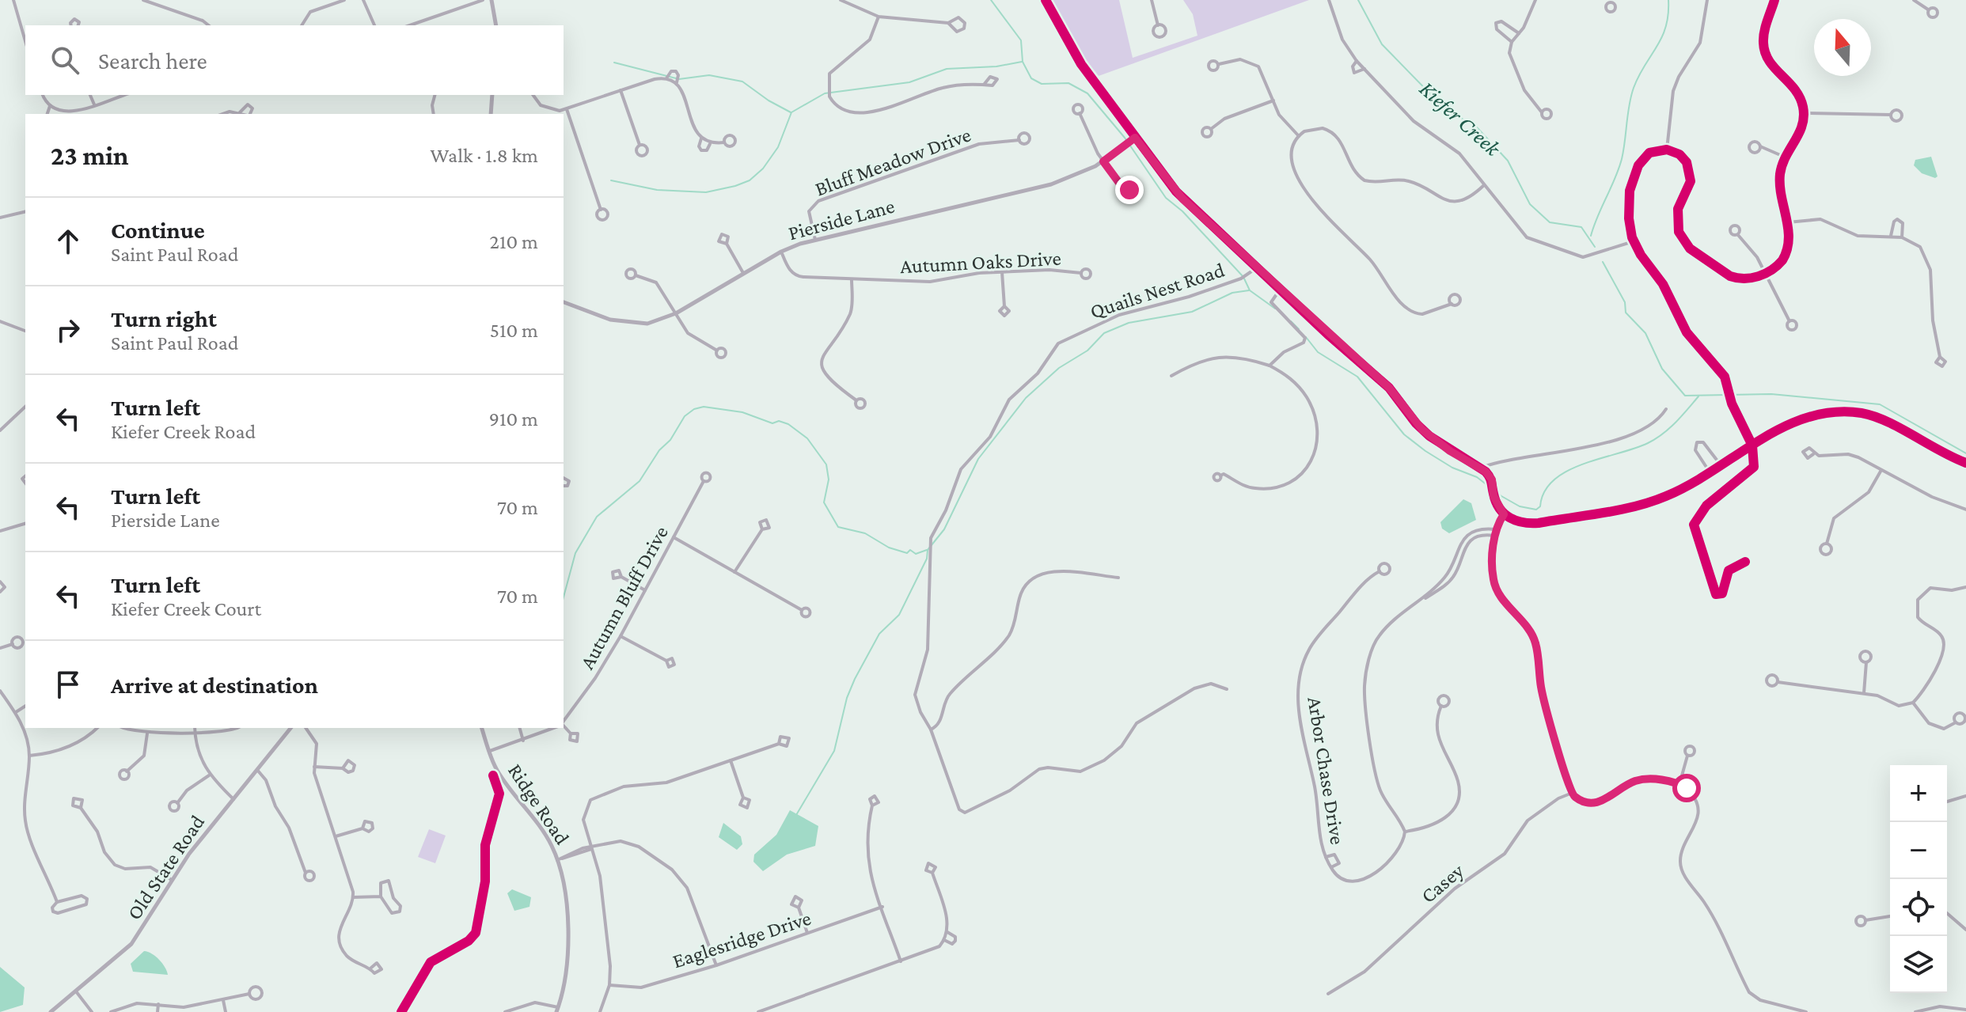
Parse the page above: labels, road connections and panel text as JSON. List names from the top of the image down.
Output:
{
  "streets": {
    "street": [
      "Bluff Meadow Drive",
      "Pierside Lane",
      "Autumn Oaks Drive",
      "Quails Nest Road",
      "Autumn Bluff Drive",
      "Arbor Chase Drive",
      "Ridge Road",
      "Old State Road",
      "Casey",
      "Eaglesridge Drive"
    ]
  },
  "crossings": [
    ["Bluff Meadow Drive", "Pierside Lane"],
    ["Pierside Lane", "Autumn Oaks Drive"]
  ],
  "water": ["Kiefer Creek"],
  "north": "top",
  "page": {
    "search": "Search here",
    "heading": ["23 min", "Walk · 1.8 km"],
    "list": [
      ["Continue", "Saint Paul Road", "210 m"],
      ["Turn right", "Saint Paul Road", "510 m"],
      ["Turn left", "Kiefer Creek Road", "910 m"],
      ["Turn left", "Pierside Lane", "70 m"],
      ["Turn left", "Kiefer Creek Court", "70 m"],
      "Arrive at destination"
    ],
    "map_buttons": ["+", "−"]
  }
}
